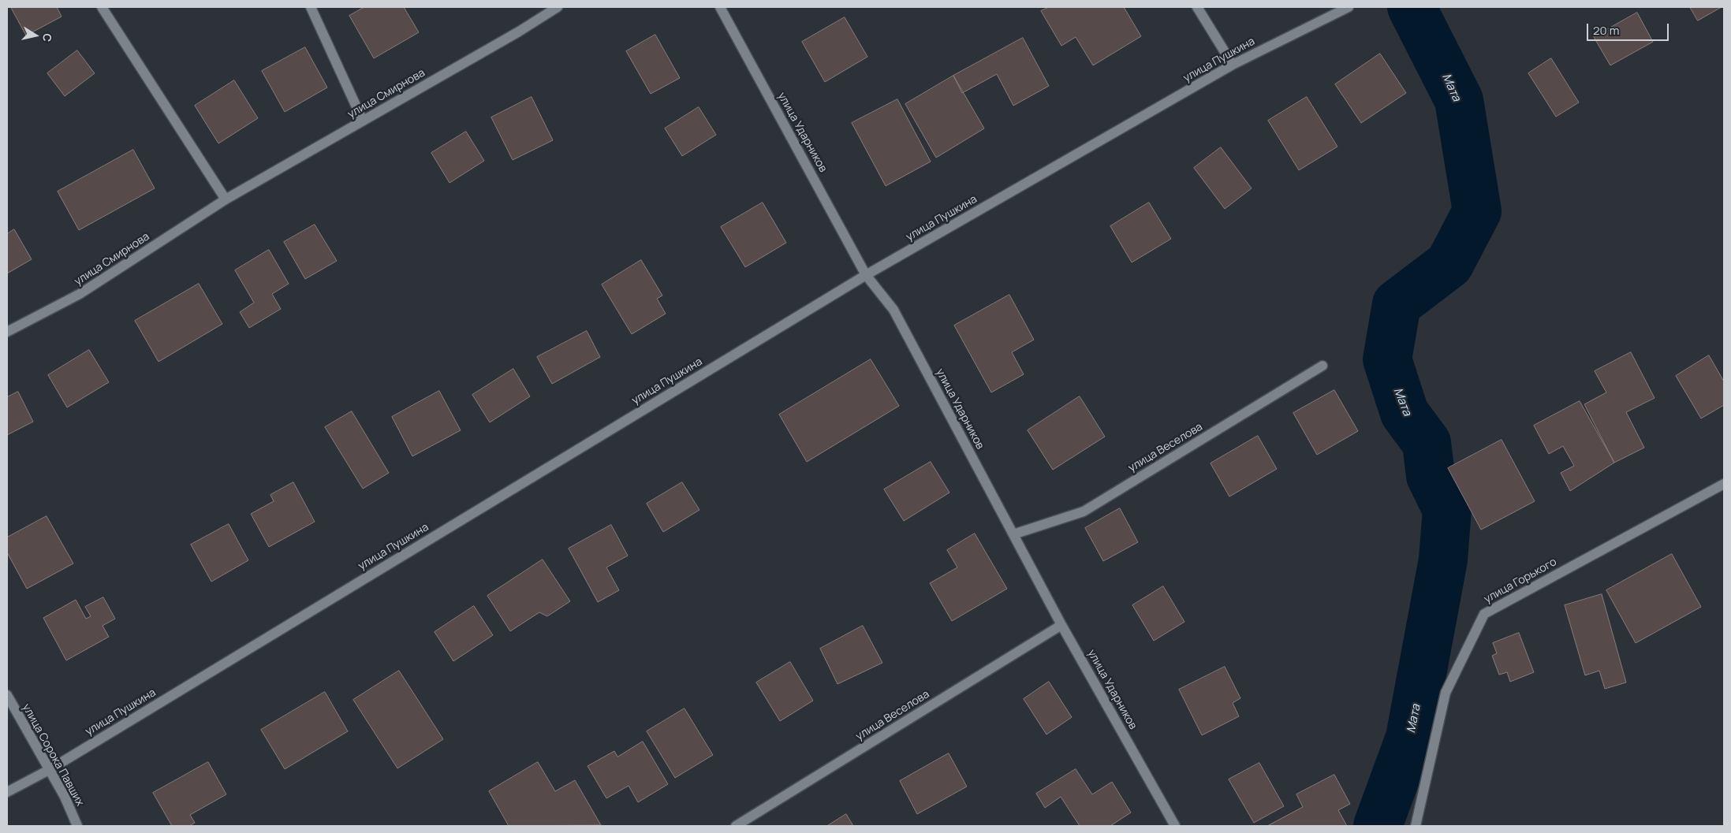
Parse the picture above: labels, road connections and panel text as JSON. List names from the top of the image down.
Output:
{
  "streets": {
    "street": [
      "улица Пушкина",
      "улица Смирнова",
      "улица Ударников",
      "улица Веселова",
      "улица Горького",
      "улица Сорока Павших"
    ]
  },
  "crossings": [
    ["улица Пушкина", "улица Ударников"],
    ["улица Пушкина", "улица Сорока Павших"],
    ["улица Ударников", "улица Веселова"]
  ],
  "water": ["Мата"],
  "scale_bar": "20 m",
  "north": "right"
}
